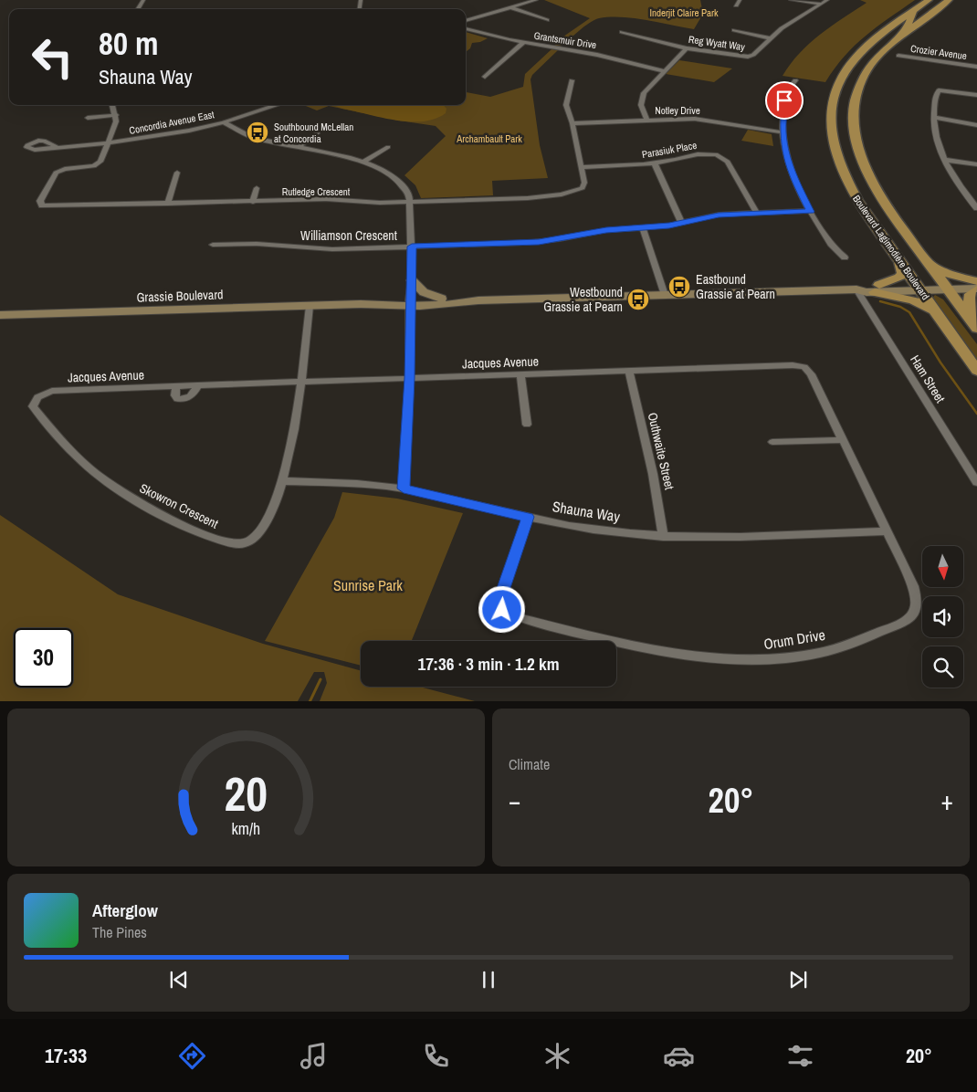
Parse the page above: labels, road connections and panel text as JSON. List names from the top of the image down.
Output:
{
  "streets": {
    "main road": ["Boulevard Lagimodière Boulevard", "Grassie Boulevard"],
    "street": [
      "Grantsmuir Drive",
      "Reg Wyatt Way",
      "Crozier Avenue",
      "Notley Drive",
      "Concordia Avenue East",
      "Parasiuk Place",
      "Rutledge Crescent",
      "Williamson Crescent",
      "Jacques Avenue",
      "Ham Street",
      "Outhwaite Street",
      "Skowron Crescent",
      "Shauna Way",
      "Orum Drive"
    ]
  },
  "crossings": [
    ["Notley Drive", "Rutledge Crescent"],
    ["Concordia Avenue East", "Rutledge Crescent"],
    ["Parasiuk Place", "Rutledge Crescent"],
    ["Parasiuk Place", "Williamson Crescent"],
    ["Boulevard Lagimodière Boulevard", "Grassie Boulevard"],
    ["Grassie Boulevard", "Ham Street"],
    ["Grassie Boulevard", "Skowron Crescent"],
    ["Jacques Avenue", "Outhwaite Street"],
    ["Jacques Avenue", "Skowron Crescent"],
    ["Jacques Avenue", "Orum Drive"],
    ["Outhwaite Street", "Shauna Way"],
    ["Skowron Crescent", "Shauna Way"],
    ["Shauna Way", "Orum Drive"]
  ],
  "parks": ["Inderjit Claire Park", "Archambault Park", "Sunrise Park"],
  "places": {
    "bus stop": ["Southbound McLellan at Concordia", "Eastbound Grassie at Pearn", "Westbound Grassie at Pearn"]
  },
  "north": "bottom",
  "page": {
    "turn": ["80 m", "Shauna Way"],
    "limit": "30",
    "trip": "17:36 · 3 min · 1.2 km",
    "tile": "Climate",
    "heat": ["−", "20°", "+"],
    "song": ["Afterglow", "The Pines"],
    "tabs": ["17:33", "20°"],
    "gauge": ["20", "km/h"]
  }
}
